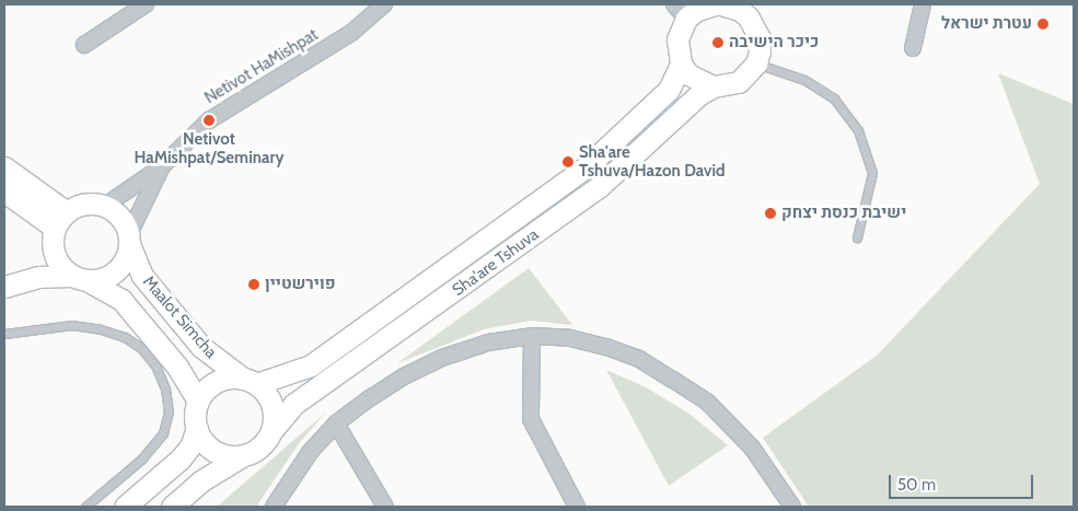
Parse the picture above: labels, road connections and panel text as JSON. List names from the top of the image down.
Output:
{
  "streets": {
    "street": ["Netivot HaMishpat", "Sha'are Tshuva", "Maalot Simcha"]
  },
  "crossings": [
    ["Netivot HaMishpat", "Maalot Simcha"],
    ["Sha'are Tshuva", "Maalot Simcha"]
  ],
  "places": [
    "עטרת ישראל",
    "כיכר הישיבה",
    "Netivot HaMishpat/Seminary",
    "Sha'are Tshuva/Hazon David",
    "ישיבת כנסת יצחק",
    "פוירשטיין"
  ],
  "scale_bar": "50 m"
}
